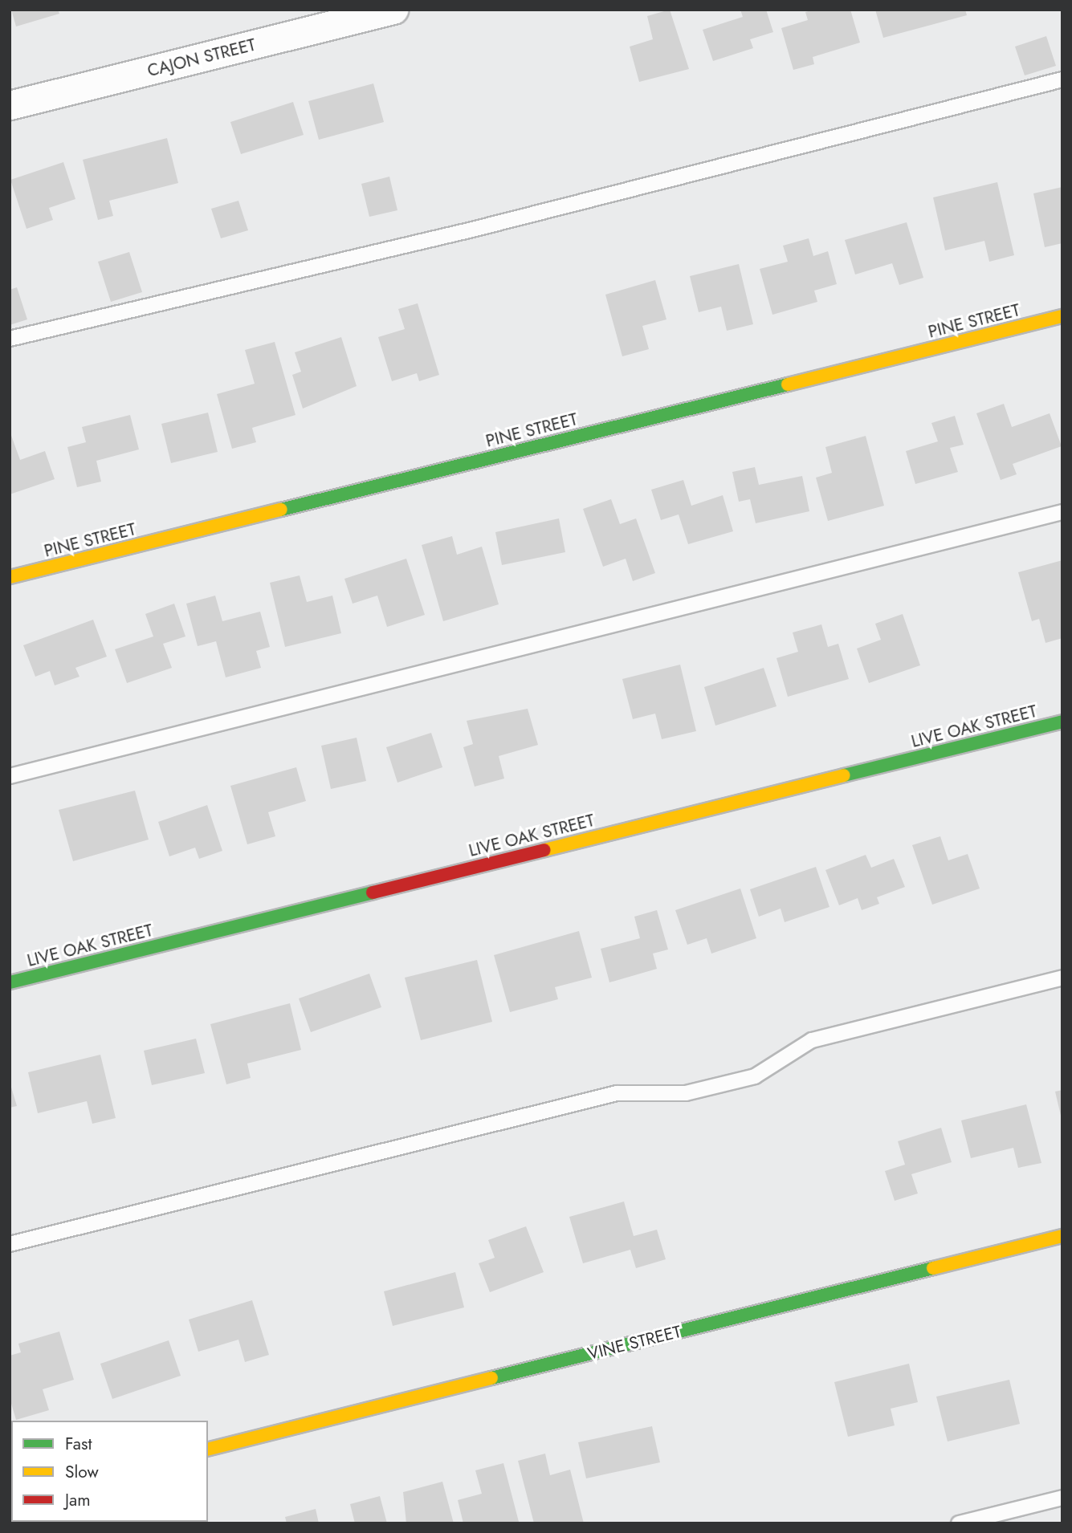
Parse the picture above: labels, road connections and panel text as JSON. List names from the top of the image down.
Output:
{
  "streets": {
    "street": [
      "CAJON STREET",
      "PINE STREET",
      "LIVE OAK STREET",
      "VINE STREET"
    ]
  },
  "legend": ["Fast", "Slow", "Jam"]
}
